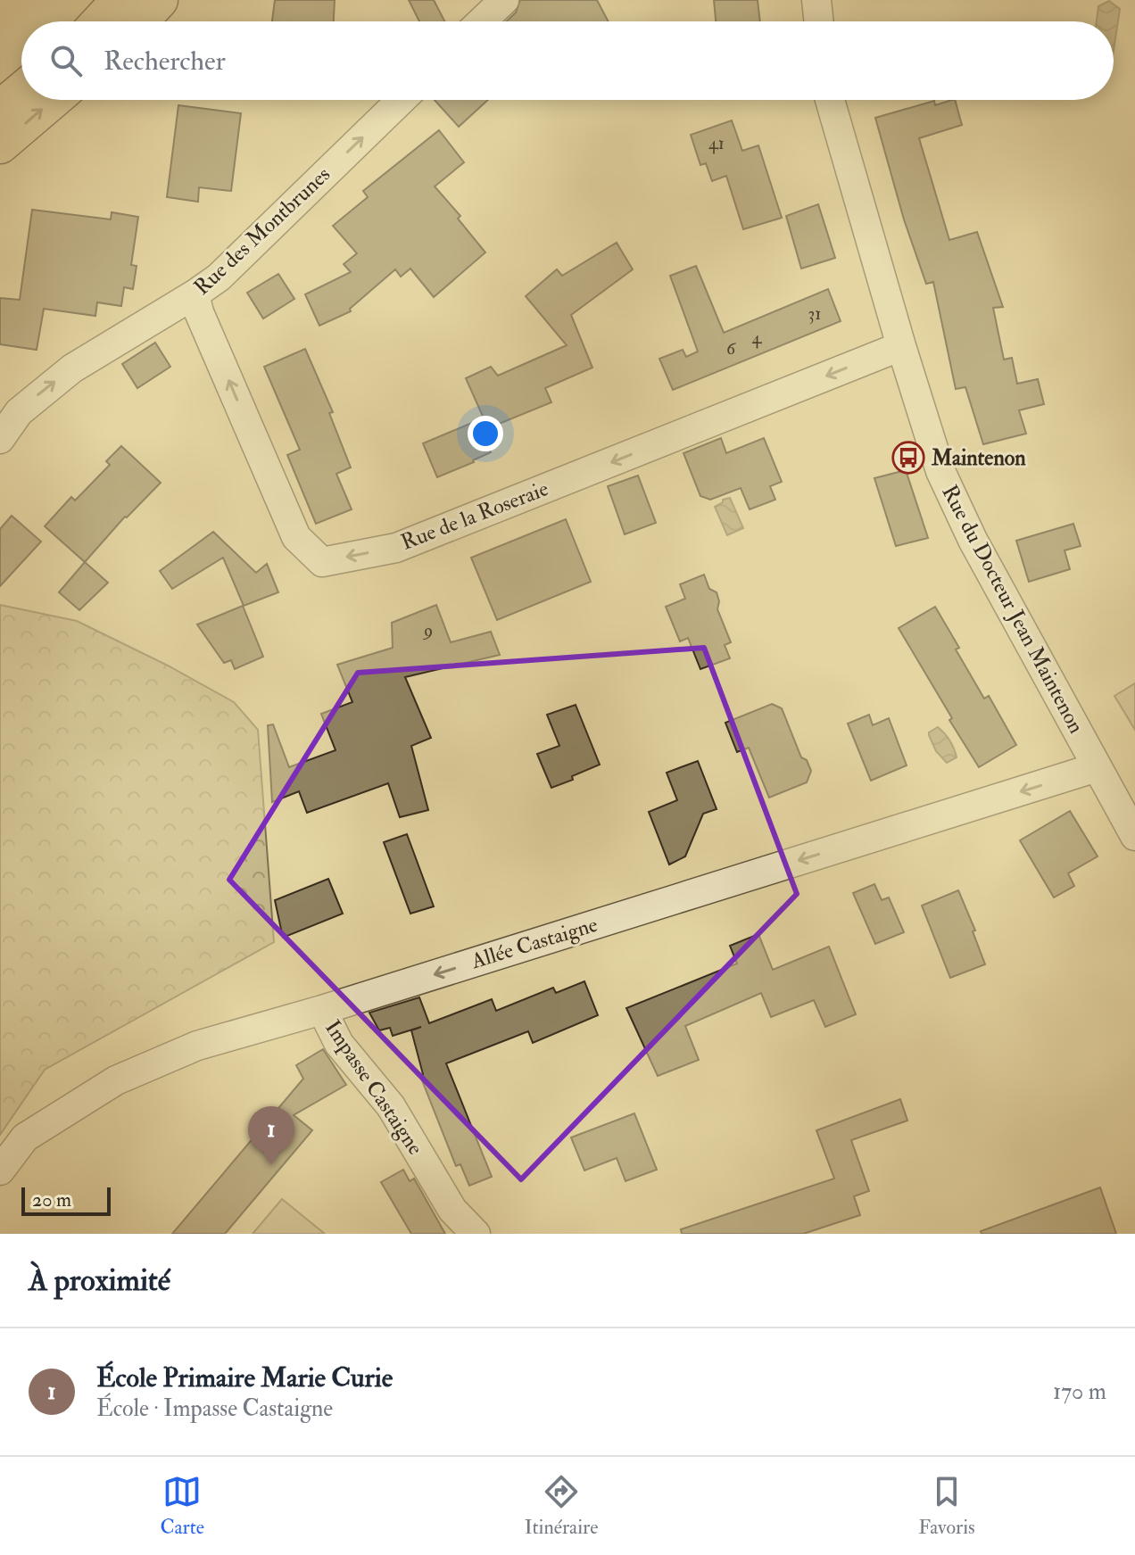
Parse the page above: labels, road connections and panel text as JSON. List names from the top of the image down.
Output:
{
  "streets": {
    "street": [
      "Rue des Montbrunes",
      "Rue de la Roseraie",
      "Rue du Docteur Jean Maintenon",
      "Allée Castaigne",
      "Impasse Castaigne"
    ]
  },
  "crossings": [
    ["Rue des Montbrunes", "Rue de la Roseraie"],
    ["Rue de la Roseraie", "Rue du Docteur Jean Maintenon"],
    ["Rue du Docteur Jean Maintenon", "Allée Castaigne"],
    ["Allée Castaigne", "Impasse Castaigne"]
  ],
  "one_way": ["Rue des Montbrunes", "Allée Castaigne"],
  "places": {
    "bus stop": ["Maintenon"]
  },
  "house_numbers": [
    "41",
    "31",
    "4",
    "6",
    "9"
  ],
  "scale_bar": "20 m",
  "page": {
    "search": "Rechercher",
    "pins": "1",
    "scale": "20 m",
    "heading": "À proximité",
    "list": [
      {
        "mark": "1",
        "name": "École Primaire Marie Curie",
        "note": "École · Impasse Castaigne",
        "value": "170 m"
      }
    ],
    "nav": ["Carte", "Itinéraire", "Favoris"]
  }
}
